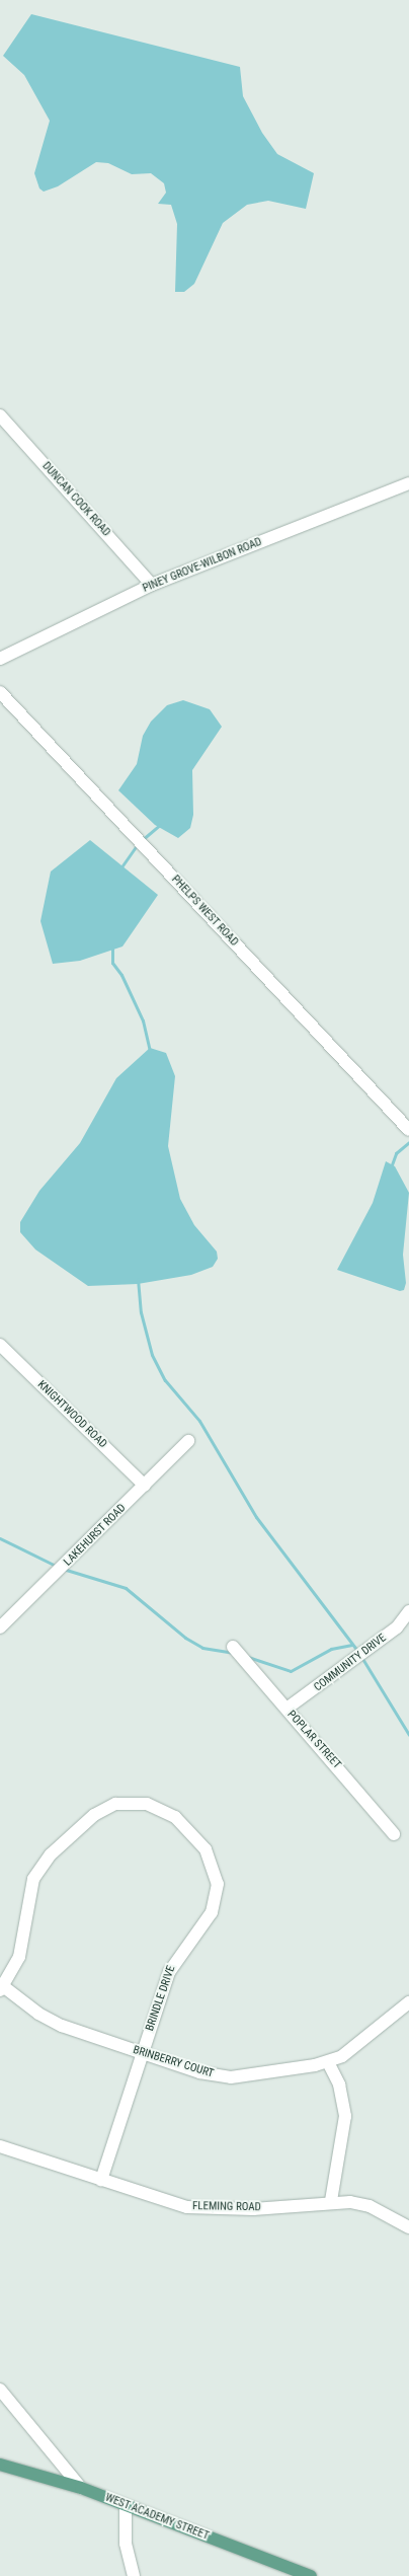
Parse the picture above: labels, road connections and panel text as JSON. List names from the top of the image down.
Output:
{
  "streets": {
    "main road": ["WEST ACADEMY STREET"],
    "street": [
      "DUNCAN COOK ROAD",
      "PINEY GROVE-WILBON ROAD",
      "PHELPS WEST ROAD",
      "KNIGHTWOOD ROAD",
      "LAKEHURST ROAD",
      "COMMUNITY DRIVE",
      "POPLAR STREET",
      "BRINDLE DRIVE",
      "BRINBERRY COURT",
      "FLEMING ROAD"
    ]
  },
  "crossings": [
    ["DUNCAN COOK ROAD", "PINEY GROVE-WILBON ROAD"],
    ["KNIGHTWOOD ROAD", "LAKEHURST ROAD"],
    ["COMMUNITY DRIVE", "POPLAR STREET"],
    ["BRINDLE DRIVE", "BRINBERRY COURT"],
    ["BRINDLE DRIVE", "FLEMING ROAD"]
  ]
}
